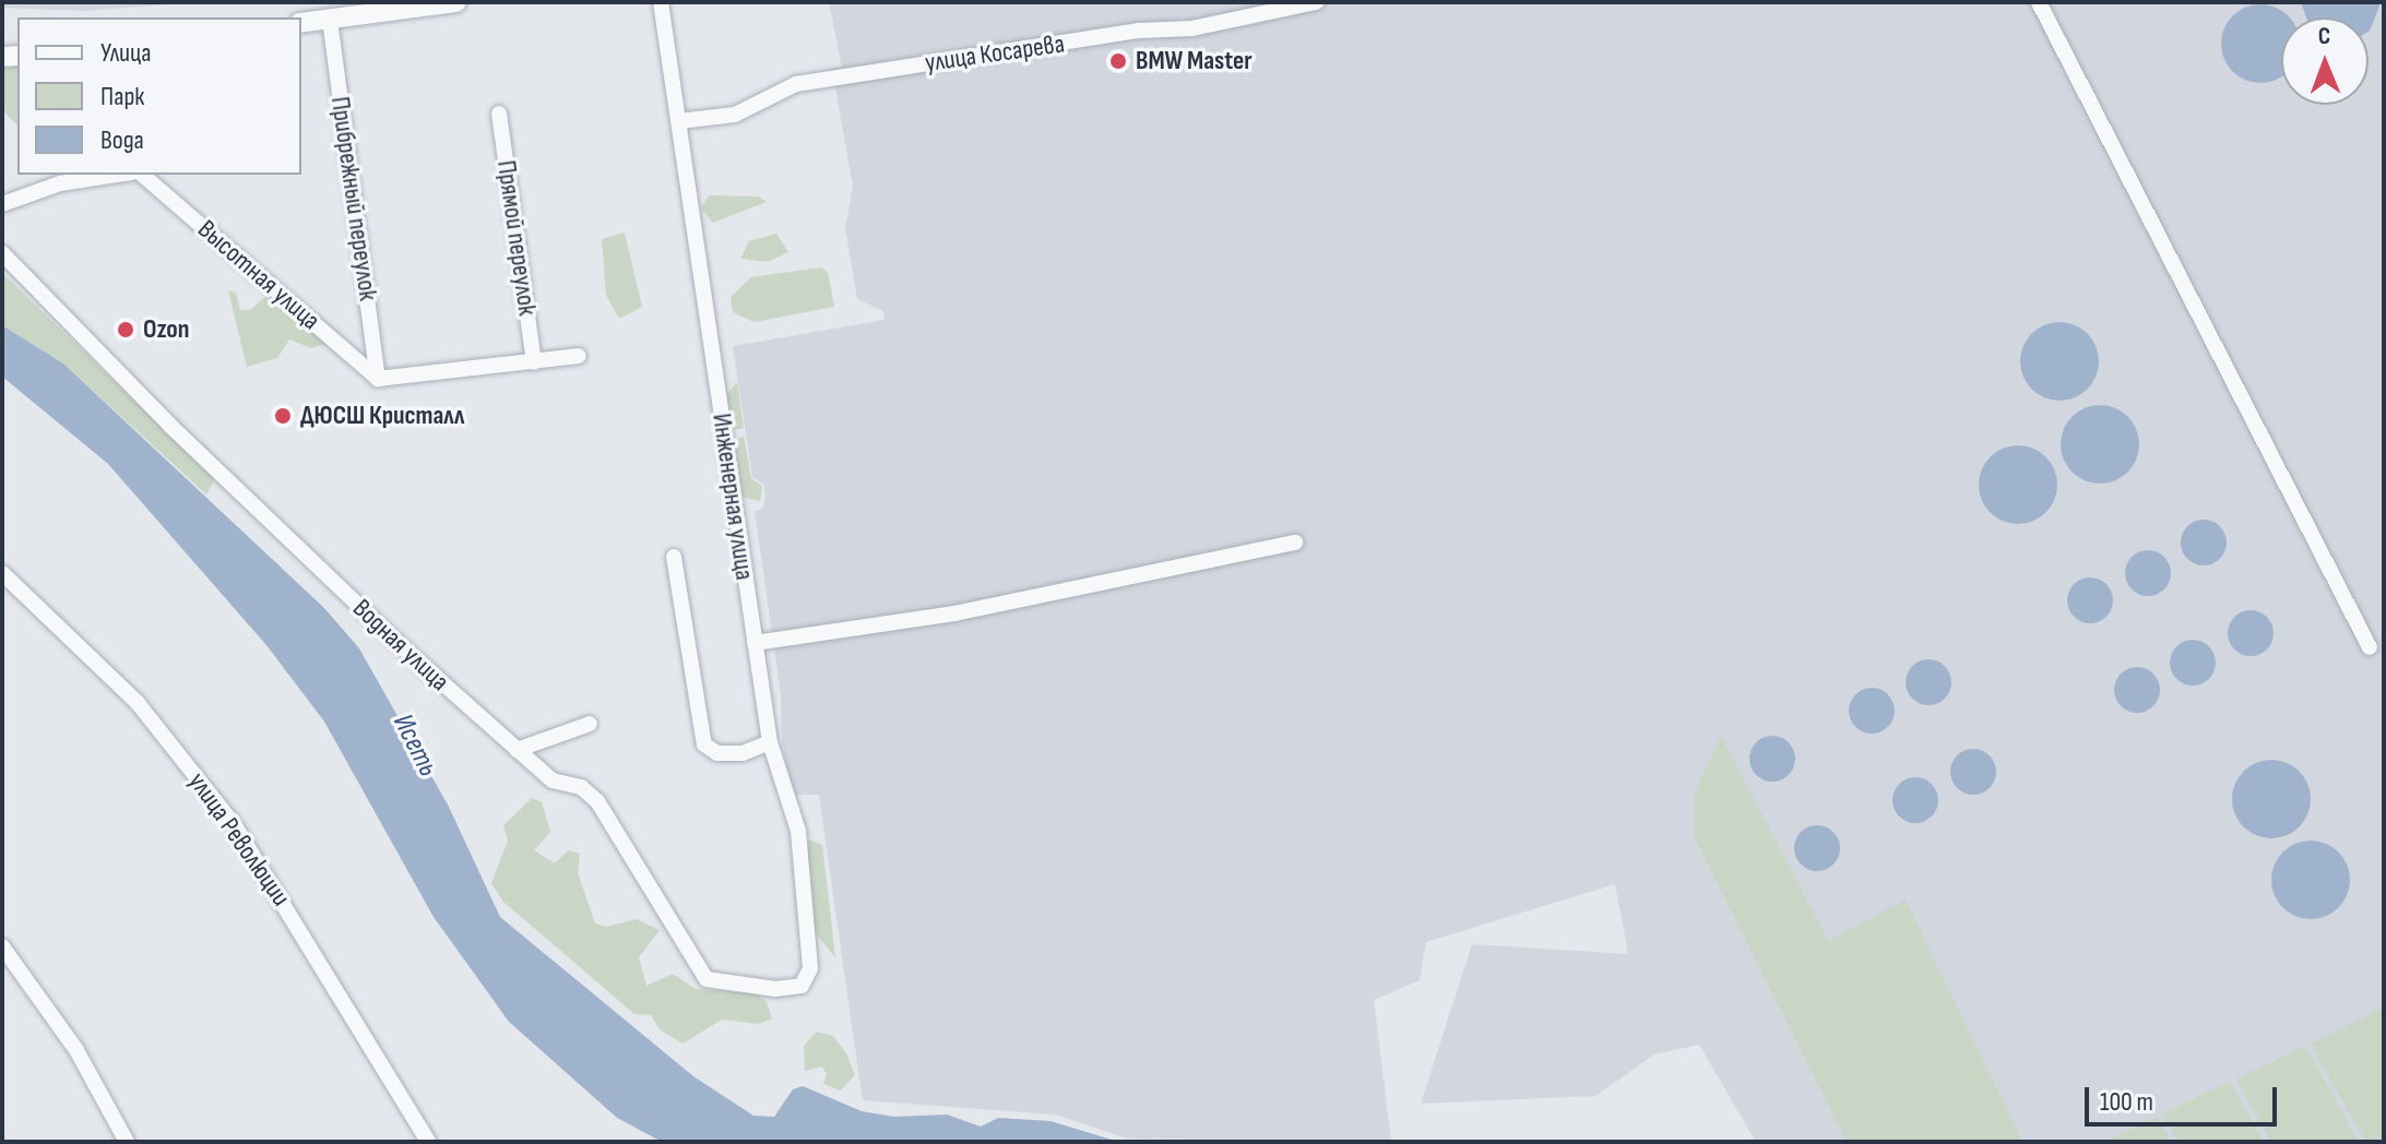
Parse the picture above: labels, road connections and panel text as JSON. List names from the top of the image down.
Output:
{
  "streets": {
    "street": [
      "улица Косарева",
      "Прибрежный переулок",
      "Прямой переулок",
      "Высотная улица",
      "Инженерная улица",
      "Водная улица",
      "улица Революции"
    ]
  },
  "crossings": [
    ["улица Косарева", "Инженерная улица"],
    ["Прибрежный переулок", "Высотная улица"],
    ["Инженерная улица", "Водная улица"]
  ],
  "water": ["Исеть"],
  "places": ["BMW Master", "Ozon", "ДЮСШ Кристалл"],
  "legend": ["Улица", "Парк", "Вода"],
  "scale_bar": "100 m",
  "north": "top"
}
